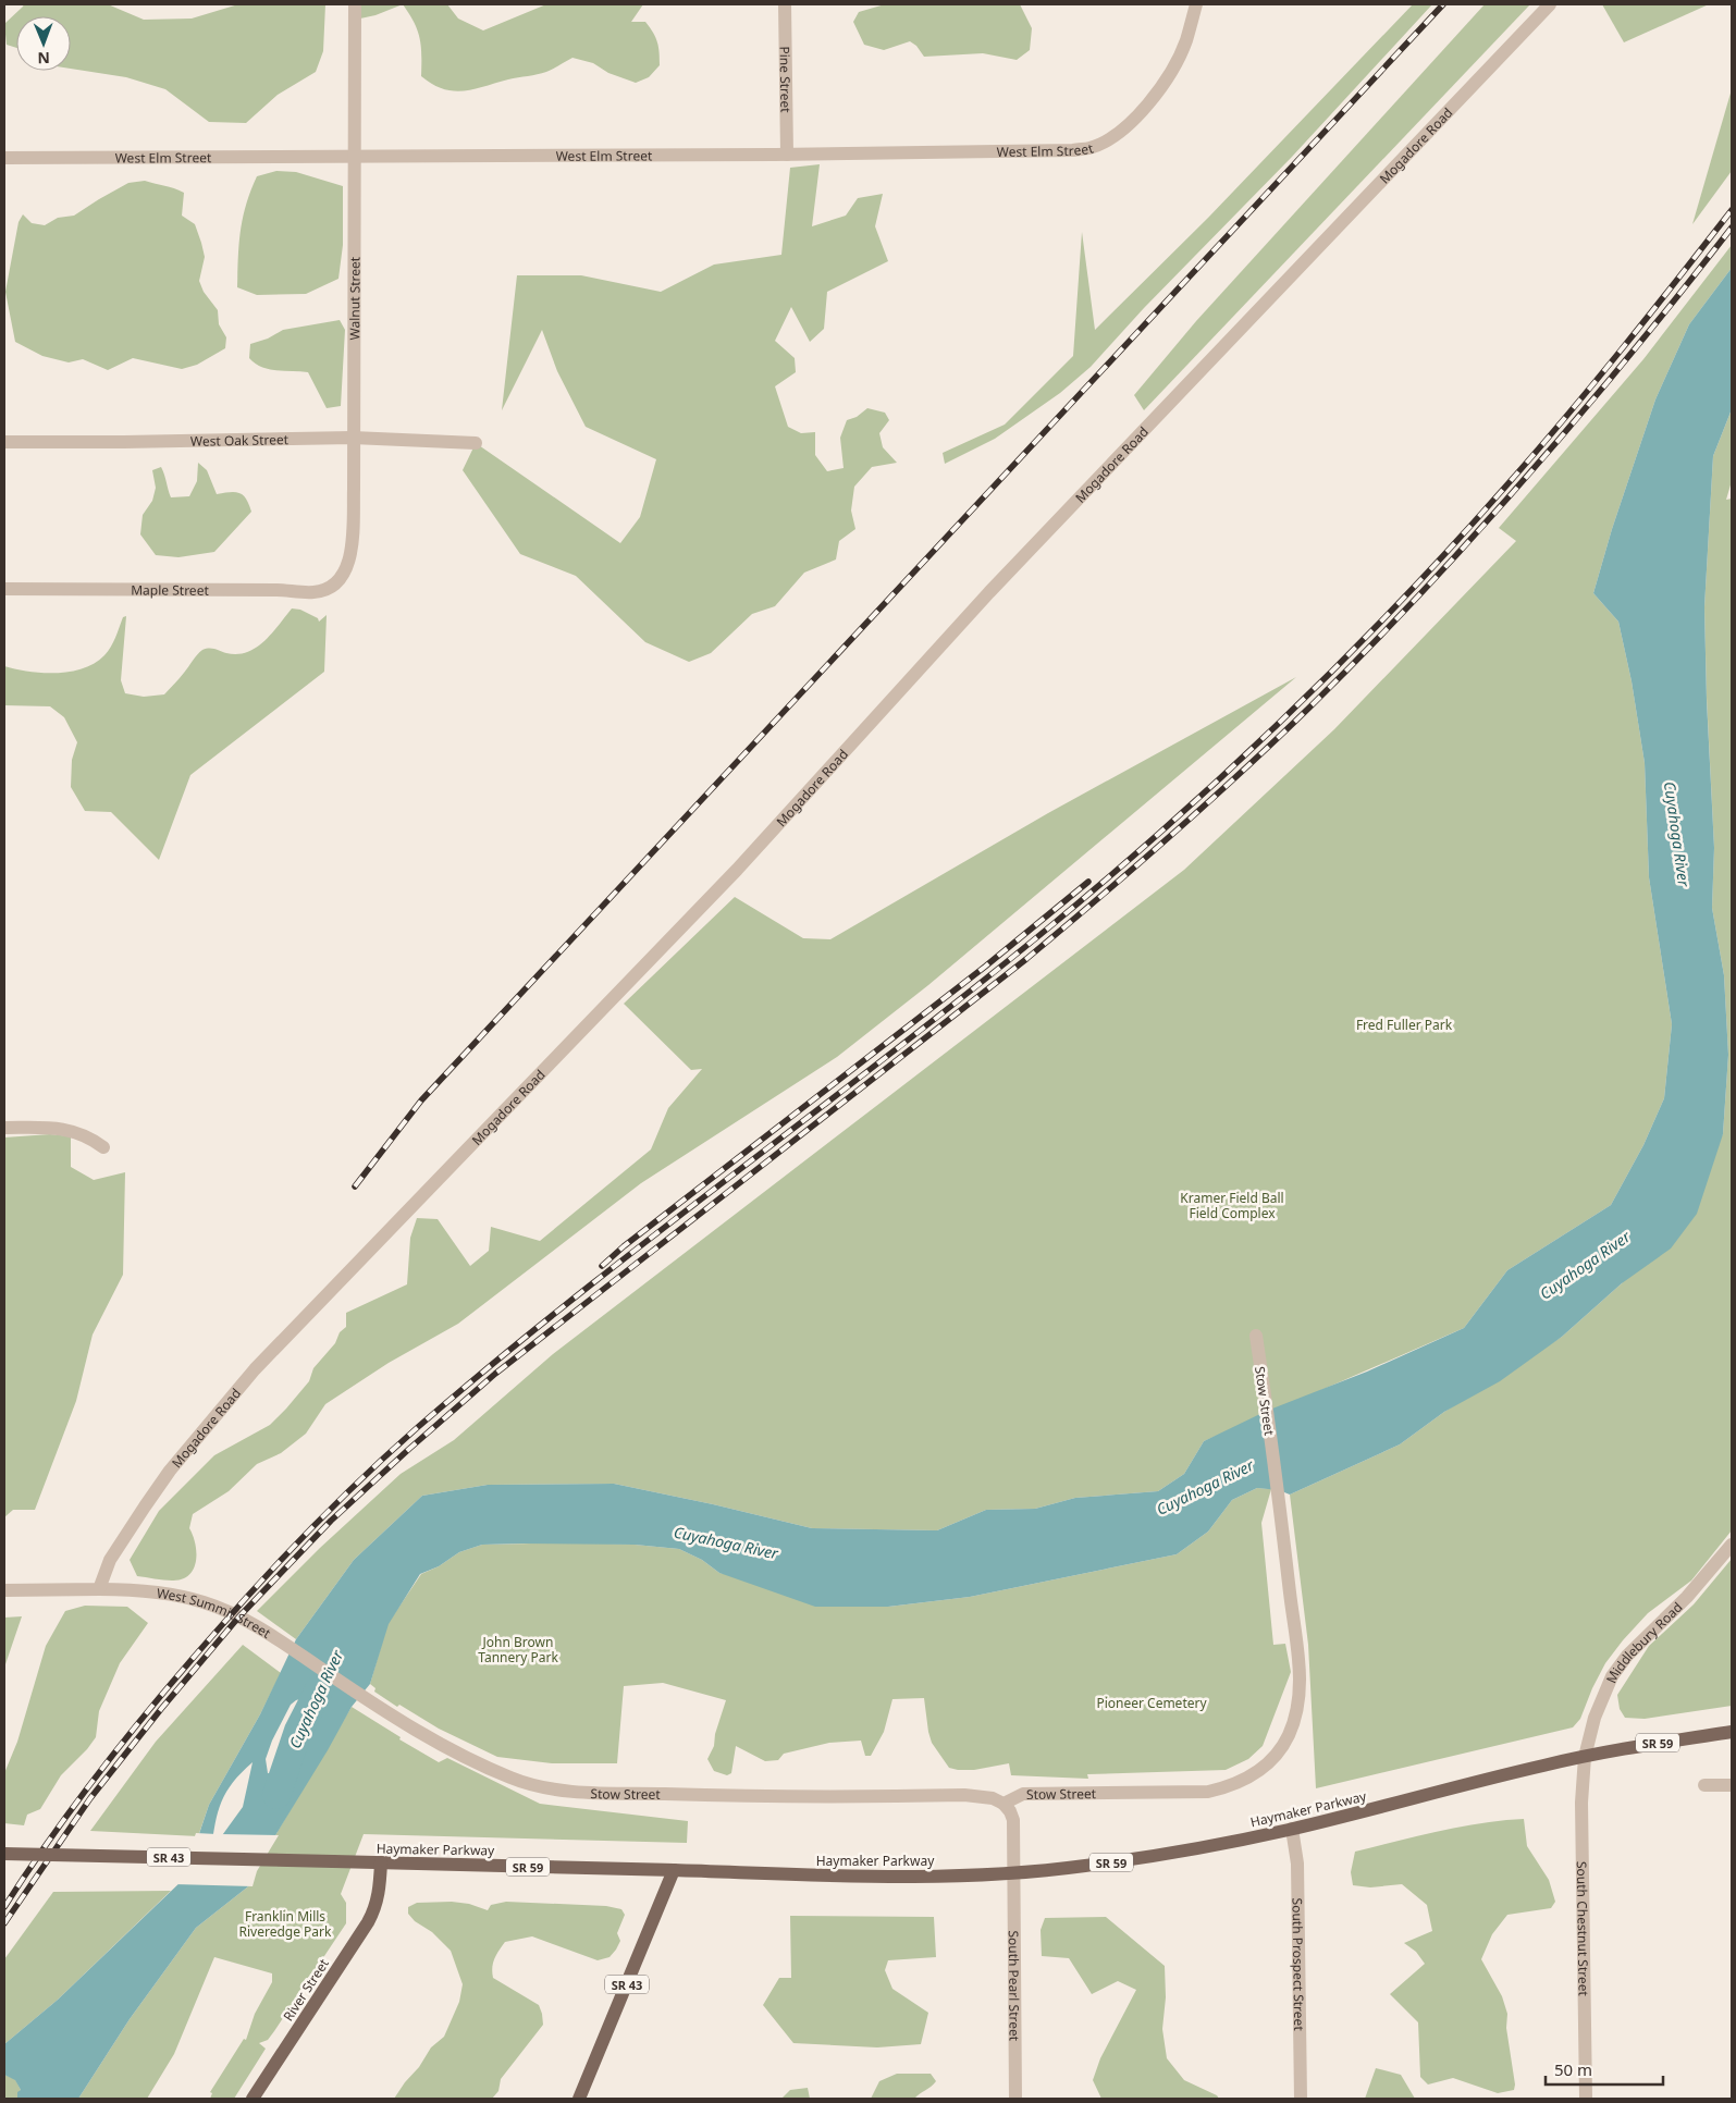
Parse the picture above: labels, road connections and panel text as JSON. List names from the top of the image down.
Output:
{
  "streets": {
    "main road": [
      "SR 59",
      "Haymaker Parkway",
      "SR 43",
      "River Street"
    ],
    "street": [
      "Pine Street",
      "Mogadore Road",
      "West Elm Street",
      "Walnut Street",
      "West Oak Street",
      "Maple Street",
      "Stow Street",
      "West Summit Street",
      "Middlebury Road",
      "South Chestnut Street",
      "South Prospect Street",
      "South Pearl Street"
    ]
  },
  "crossings": [
    ["Pine Street", "West Elm Street"],
    ["Mogadore Road", "West Summit Street"],
    ["West Elm Street", "Walnut Street"],
    ["Walnut Street", "West Oak Street"],
    ["Walnut Street", "Maple Street"],
    ["Stow Street", "West Summit Street"],
    ["Stow Street", "South Pearl Street"],
    ["Middlebury Road", "Haymaker Parkway"],
    ["Middlebury Road", "South Chestnut Street"],
    ["Haymaker Parkway", "SR 43"],
    ["Haymaker Parkway", "South Chestnut Street"],
    ["Haymaker Parkway", "South Prospect Street"],
    ["Haymaker Parkway", "South Pearl Street"],
    ["Haymaker Parkway", "River Street"]
  ],
  "water": ["Cuyahoga River"],
  "parks": [
    "Fred Fuller Park",
    "Kramer Field Ball Field Complex",
    "John Brown Tannery Park",
    "Pioneer Cemetery",
    "Franklin Mills Riveredge Park"
  ],
  "scale_bar": "50 m",
  "north": "bottom"
}
